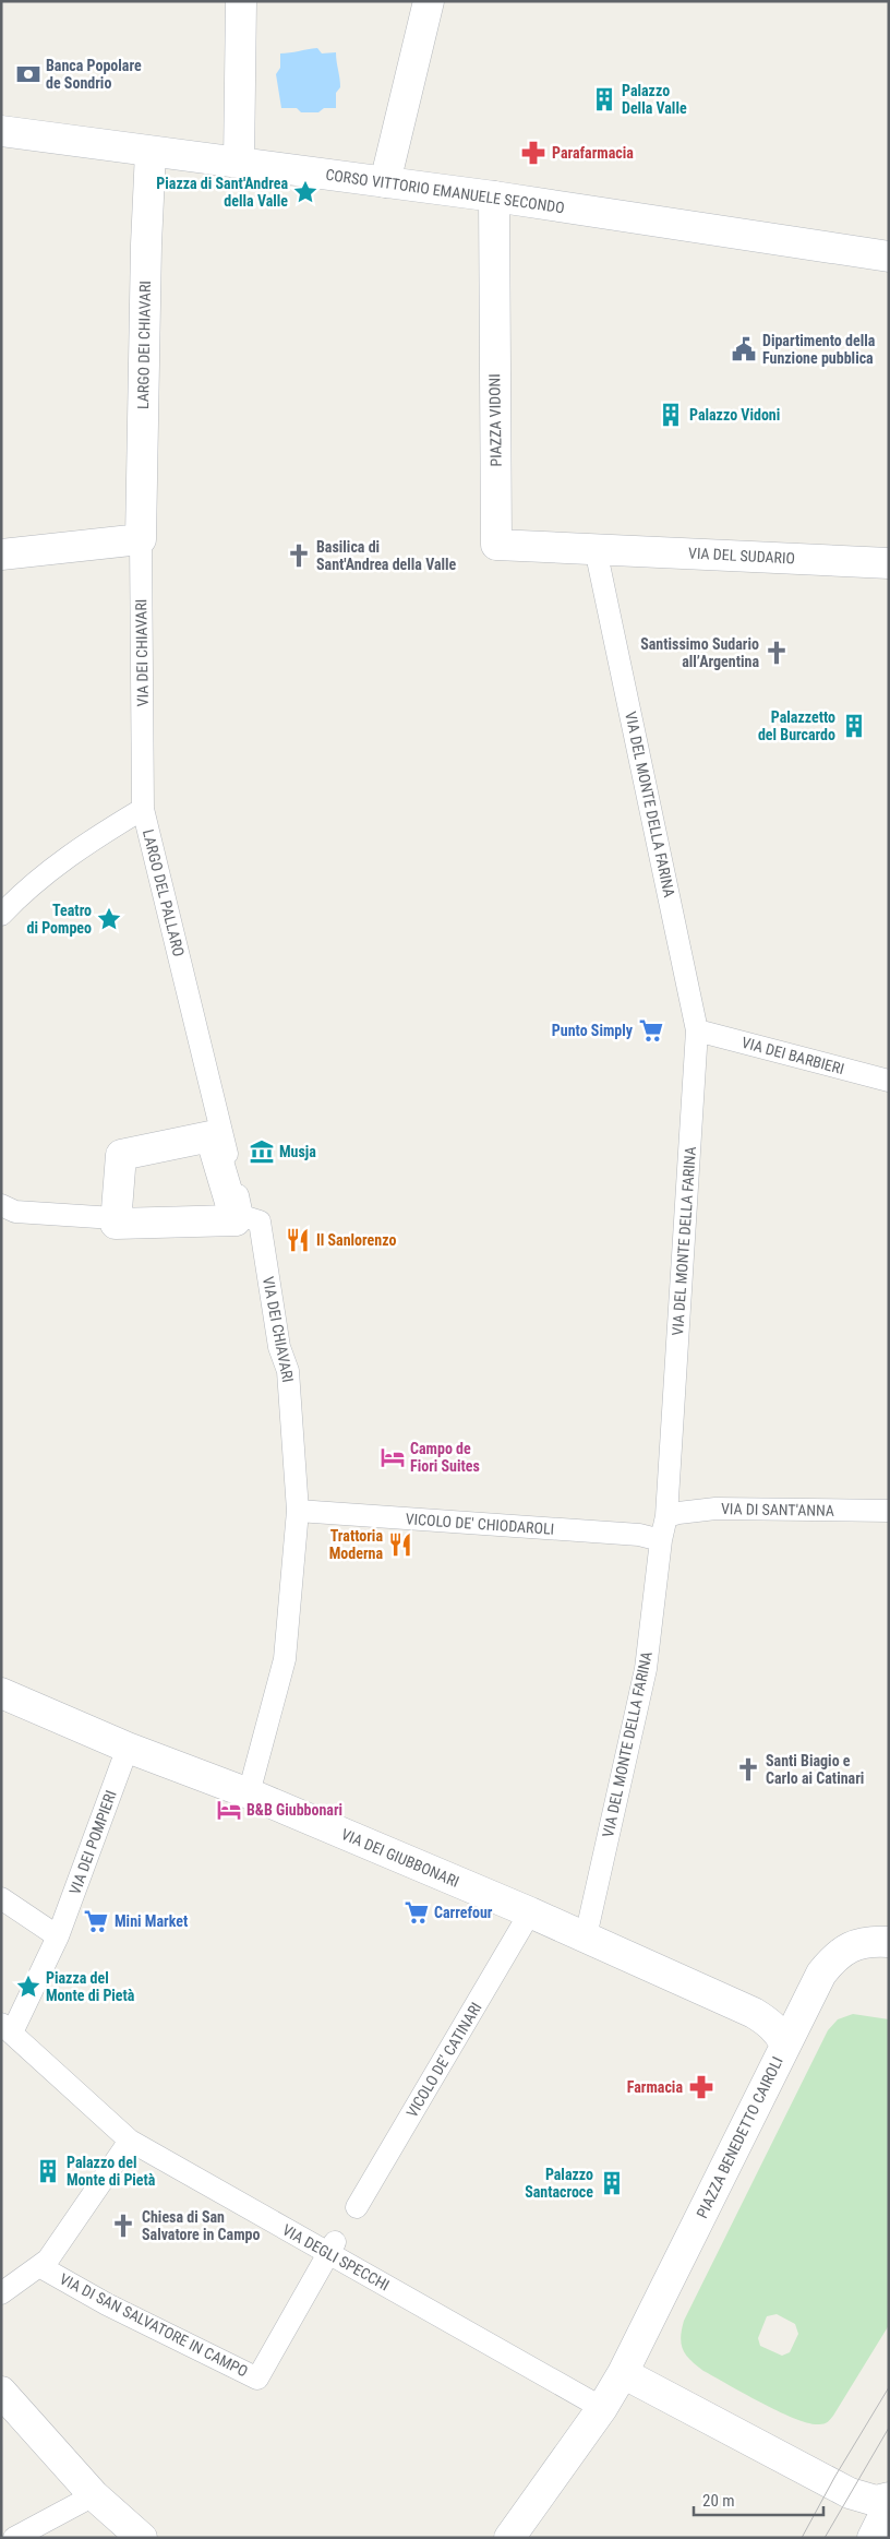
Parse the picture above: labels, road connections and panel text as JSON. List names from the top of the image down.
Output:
{
  "streets": {
    "street": [
      "CORSO VITTORIO EMANUELE SECONDO",
      "LARGO DEI CHIAVARI",
      "PIAZZA VIDONI",
      "VIA DEL SUDARIO",
      "VIA DEI GIUBBONARI",
      "PIAZZA BENEDETTO CAIROLI"
    ],
    "lane": [
      "VIA DEI CHIAVARI",
      "VIA DEL MONTE DELLA FARINA",
      "LARGO DEL PALLARO",
      "VIA DEI BARBIERI",
      "VIA DI SANT'ANNA",
      "VICOLO DE' CHIODAROLI",
      "VIA DEI POMPIERI",
      "VICOLO DE' CATINARI",
      "VIA DEGLI SPECCHI",
      "VIA DI SAN SALVATORE IN CAMPO"
    ]
  },
  "crossings": [
    ["CORSO VITTORIO EMANUELE SECONDO", "LARGO DEI CHIAVARI"],
    ["CORSO VITTORIO EMANUELE SECONDO", "PIAZZA VIDONI"],
    ["LARGO DEI CHIAVARI", "VIA DEI CHIAVARI"],
    ["PIAZZA VIDONI", "VIA DEL SUDARIO"],
    ["PIAZZA VIDONI", "VIA DEL MONTE DELLA FARINA"],
    ["VIA DEL SUDARIO", "VIA DEL MONTE DELLA FARINA"],
    ["VIA DEI CHIAVARI", "LARGO DEL PALLARO"],
    ["VIA DEI CHIAVARI", "VICOLO DE' CHIODAROLI"],
    ["VIA DEI CHIAVARI", "VIA DEI GIUBBONARI"],
    ["VIA DEL MONTE DELLA FARINA", "VIA DEI BARBIERI"],
    ["VIA DEL MONTE DELLA FARINA", "VIA DI SANT'ANNA"],
    ["VIA DEL MONTE DELLA FARINA", "VICOLO DE' CHIODAROLI"],
    ["VIA DEL MONTE DELLA FARINA", "VIA DEI GIUBBONARI"],
    ["VIA DEI POMPIERI", "VIA DEI GIUBBONARI"],
    ["VIA DEI GIUBBONARI", "VICOLO DE' CATINARI"],
    ["VIA DEI GIUBBONARI", "PIAZZA BENEDETTO CAIROLI"],
    ["PIAZZA BENEDETTO CAIROLI", "VIA DEGLI SPECCHI"],
    ["VIA DEGLI SPECCHI", "VIA DI SAN SALVATORE IN CAMPO"]
  ],
  "places": {
    "bank": ["Banca Popolare de Sondrio"],
    "building": [
      "Palazzo Della Valle",
      "Palazzo Vidoni",
      "Palazzetto del Burcardo",
      "Palazzo del Monte di Pietà",
      "Palazzo Santacroce"
    ],
    "pharmacy": ["Parafarmacia", "Farmacia"],
    "place": ["Piazza di Sant'Andrea della Valle", "Teatro di Pompeo", "Piazza del Monte di Pietà"],
    "public building": ["Dipartimento della Funzione pubblica"],
    "church": [
      "Basilica di Sant'Andrea della Valle",
      "Santissimo Sudario all’Argentina",
      "Santi Biagio e Carlo ai Catinari",
      "Chiesa di San Salvatore in Campo"
    ],
    "supermarket": ["Punto Simply", "Carrefour", "Mini Market"],
    "museum": ["Musja"],
    "restaurant": ["Il Sanlorenzo", "Trattoria Moderna"],
    "hotel": ["Campo de Fiori Suites", "B&B Giubbonari"]
  },
  "scale_bar": "20 m"
}
